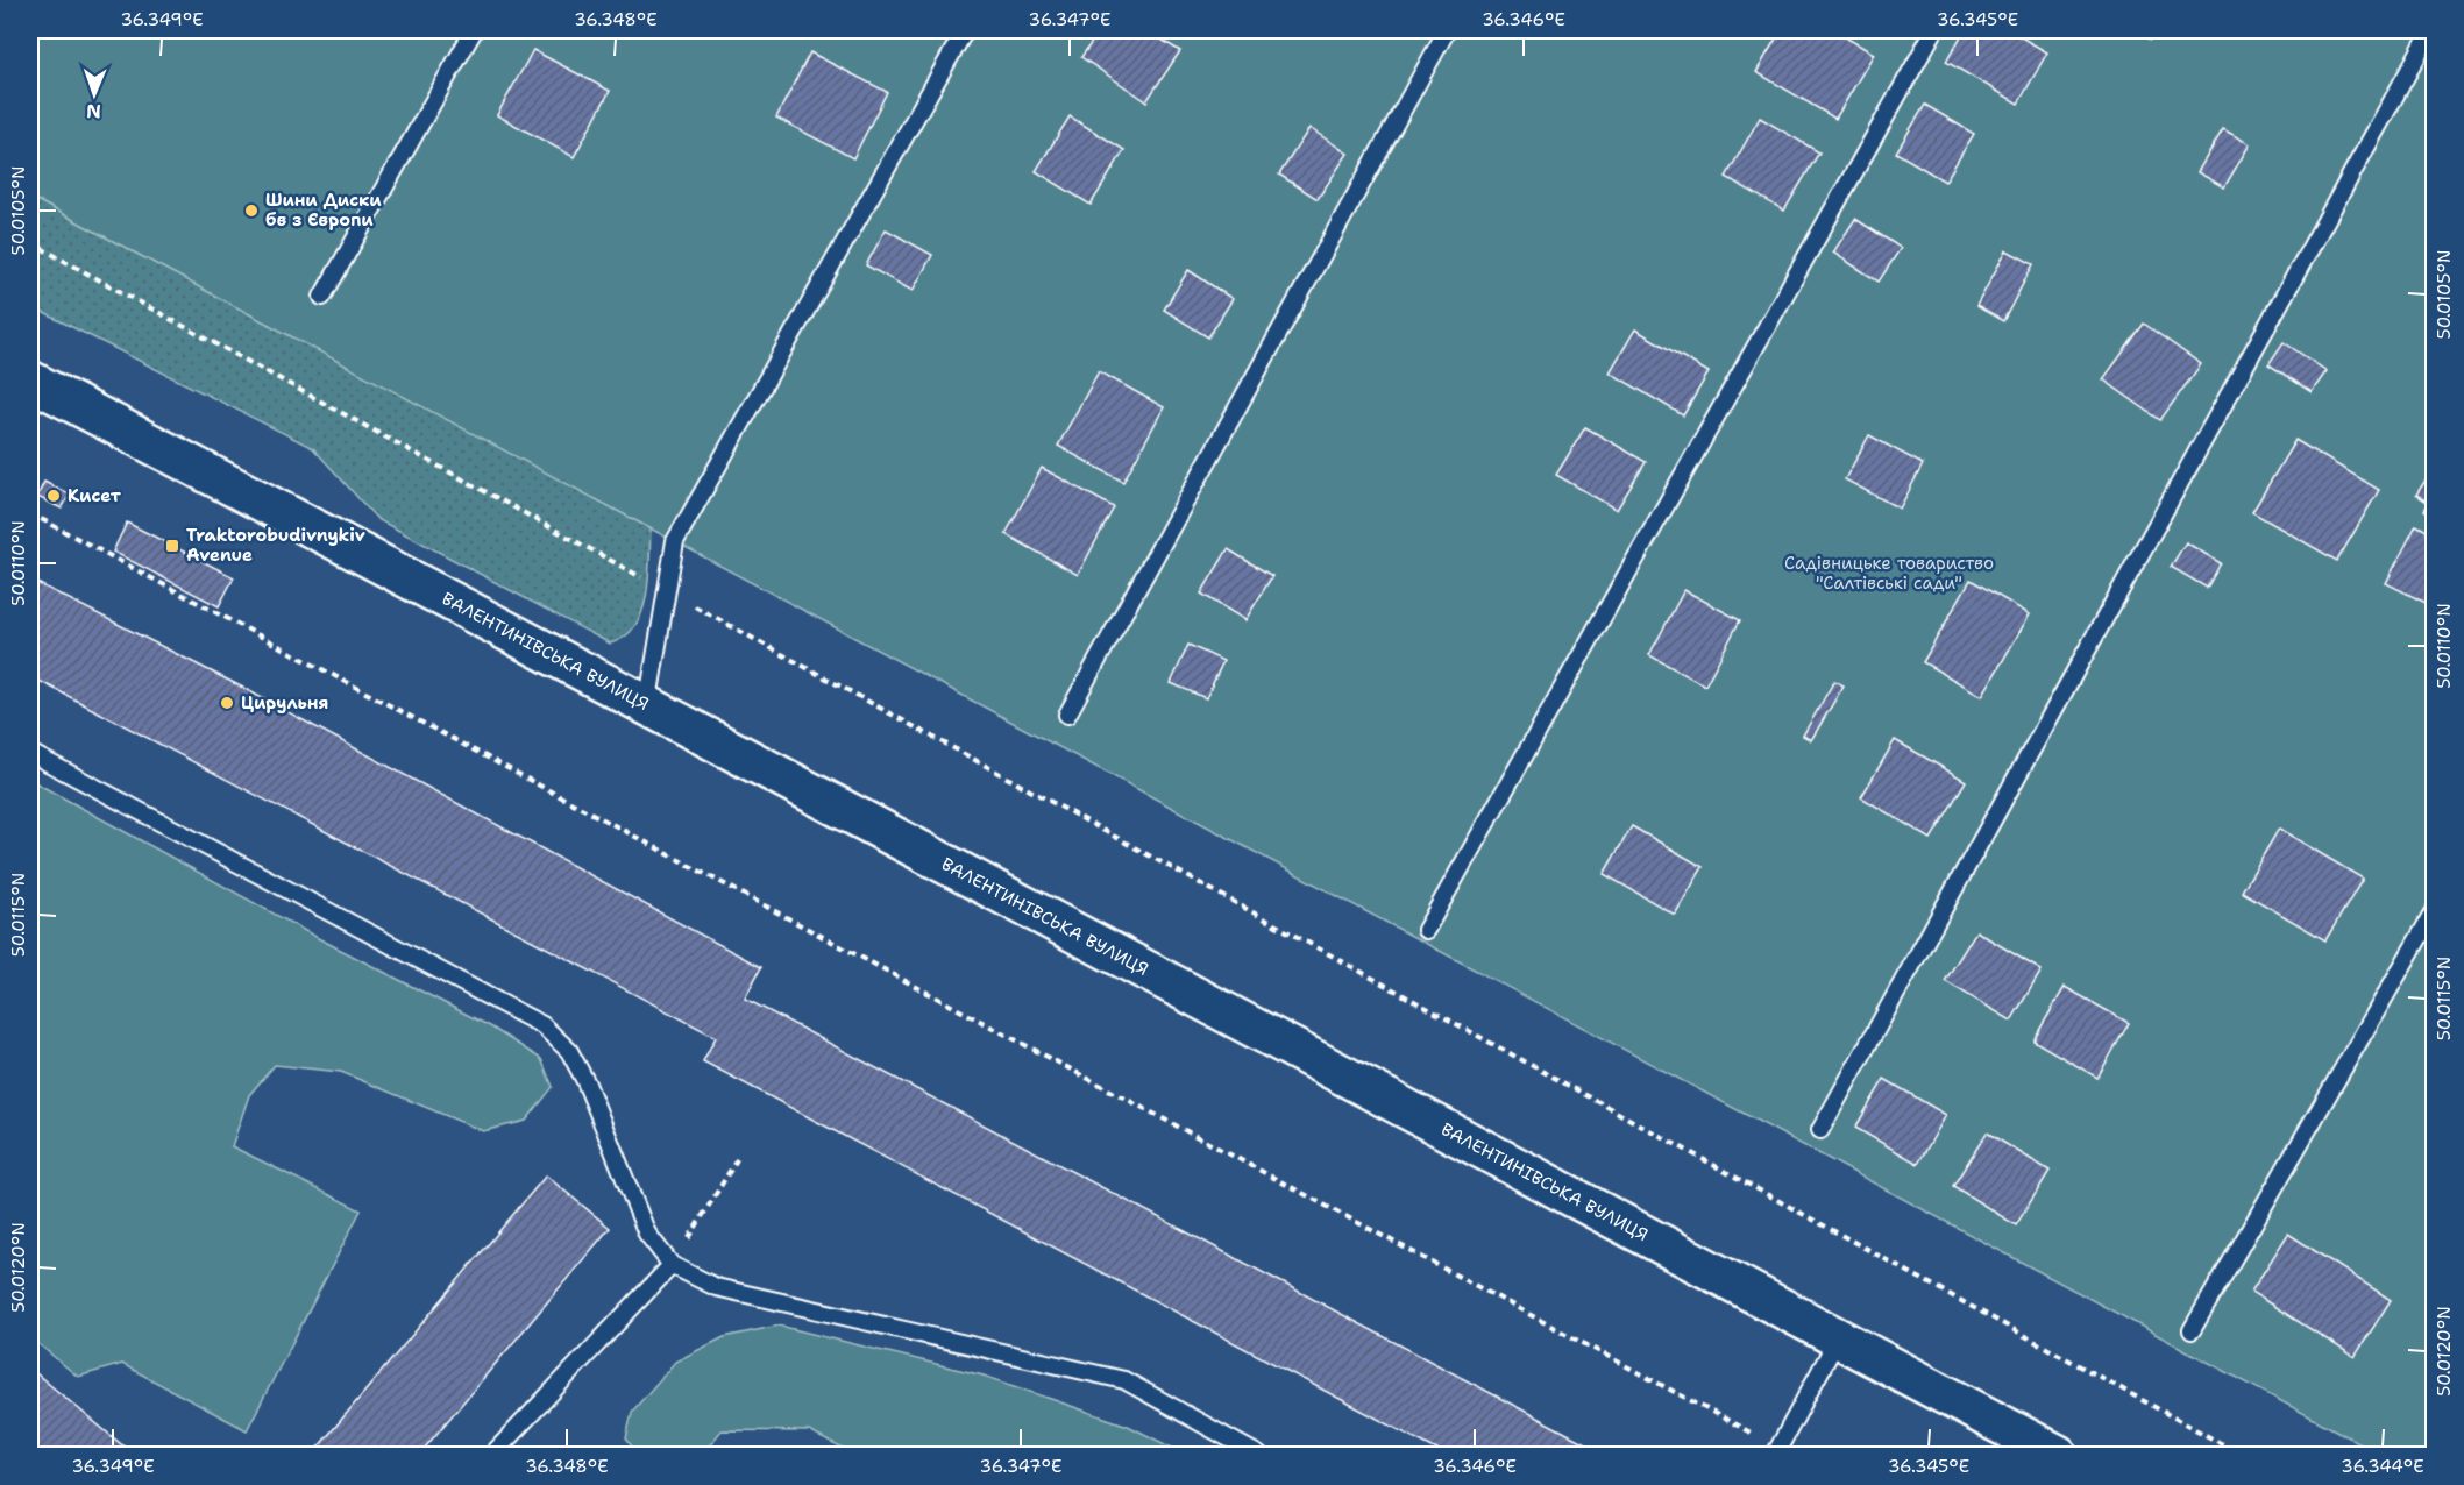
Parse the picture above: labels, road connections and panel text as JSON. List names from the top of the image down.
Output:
{
  "streets": {
    "street": ["ВАЛЕНТИНІВСЬКА ВУЛИЦЯ"]
  },
  "parks": ["Садівницьке товариство \"Салтівські сади\""],
  "places": {
    "other": ["Шини Диски бв з Європи", "Кисет", "Цирульня"],
    "transit": ["Traktorobudivnykiv Avenue"]
  },
  "north": "bottom",
  "coordinates": [
    "36.349°E",
    "36.348°E",
    "36.347°E",
    "36.346°E",
    "36.345°E",
    "50.0105°N",
    "50.0110°N",
    "50.0115°N",
    "50.0120°N",
    "36.344°E"
  ]
}
